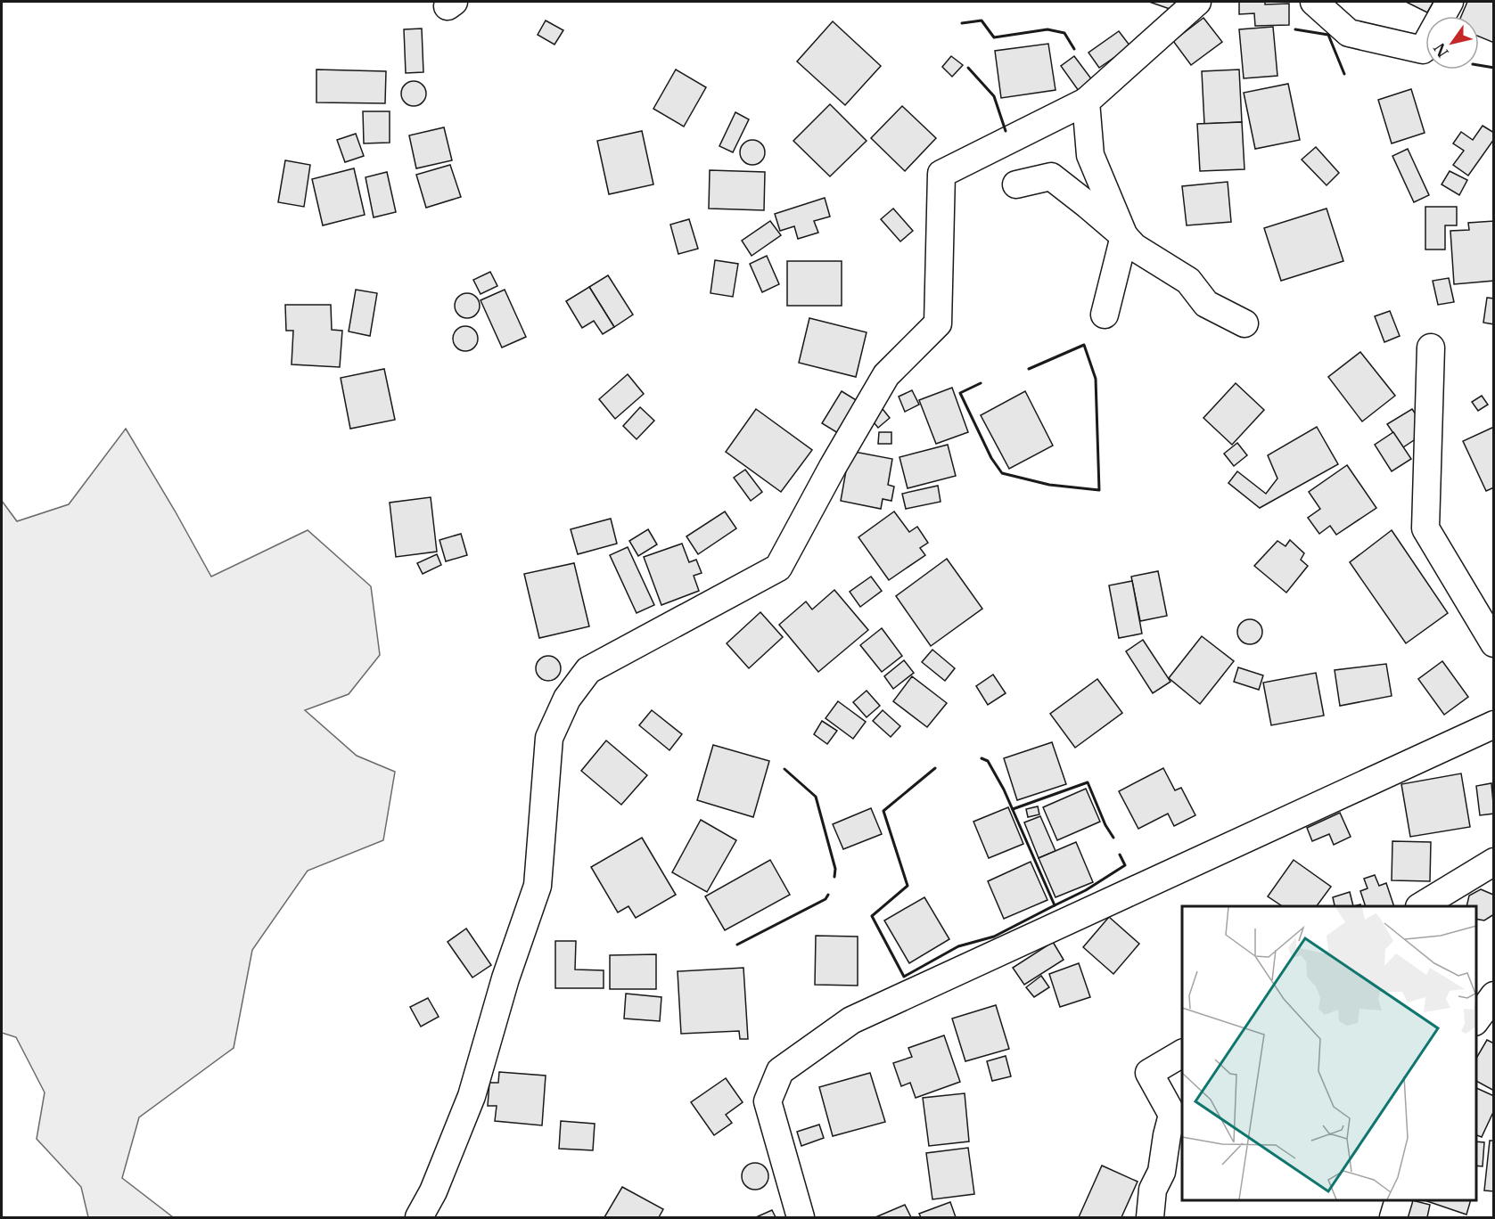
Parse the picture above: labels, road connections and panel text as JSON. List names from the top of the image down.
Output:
{
  "north": "bottom left"
}
